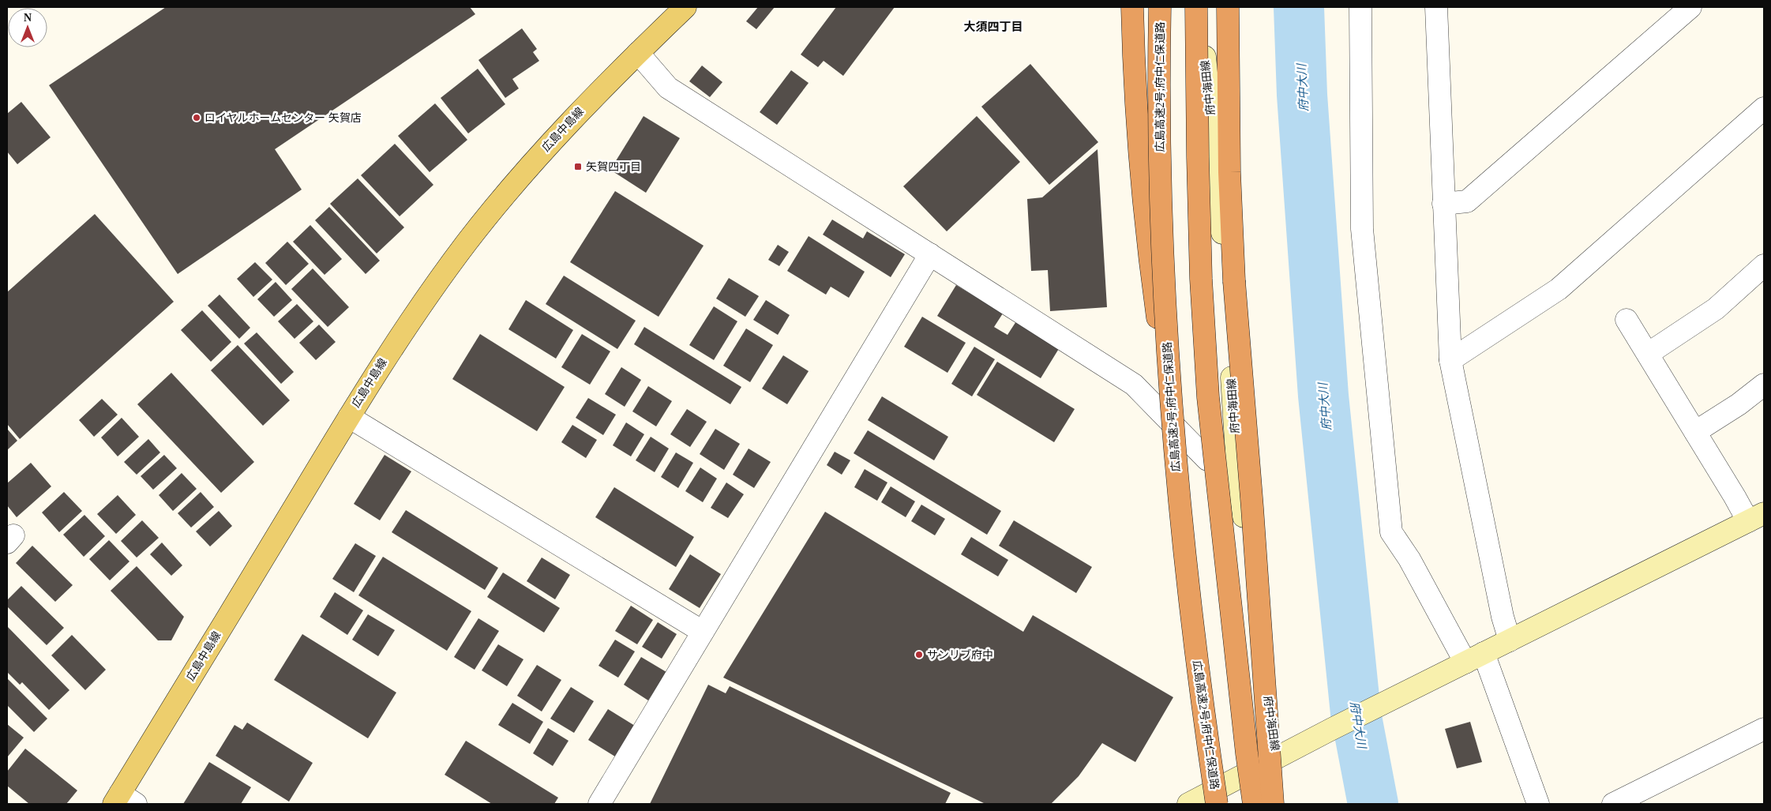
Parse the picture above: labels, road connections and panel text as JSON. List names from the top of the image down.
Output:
{
  "streets": {
    "highway": ["広島高速2号;府中仁保道路"],
    "main road": ["府中海田線", "広島中島線"]
  },
  "districts": ["大須四丁目"],
  "water": ["府中大川"],
  "places": {
    "other": ["ロイヤルホームセンター 矢賀店", "サンリブ府中"],
    "transit": ["矢賀四丁目"]
  },
  "north": "top"
}
